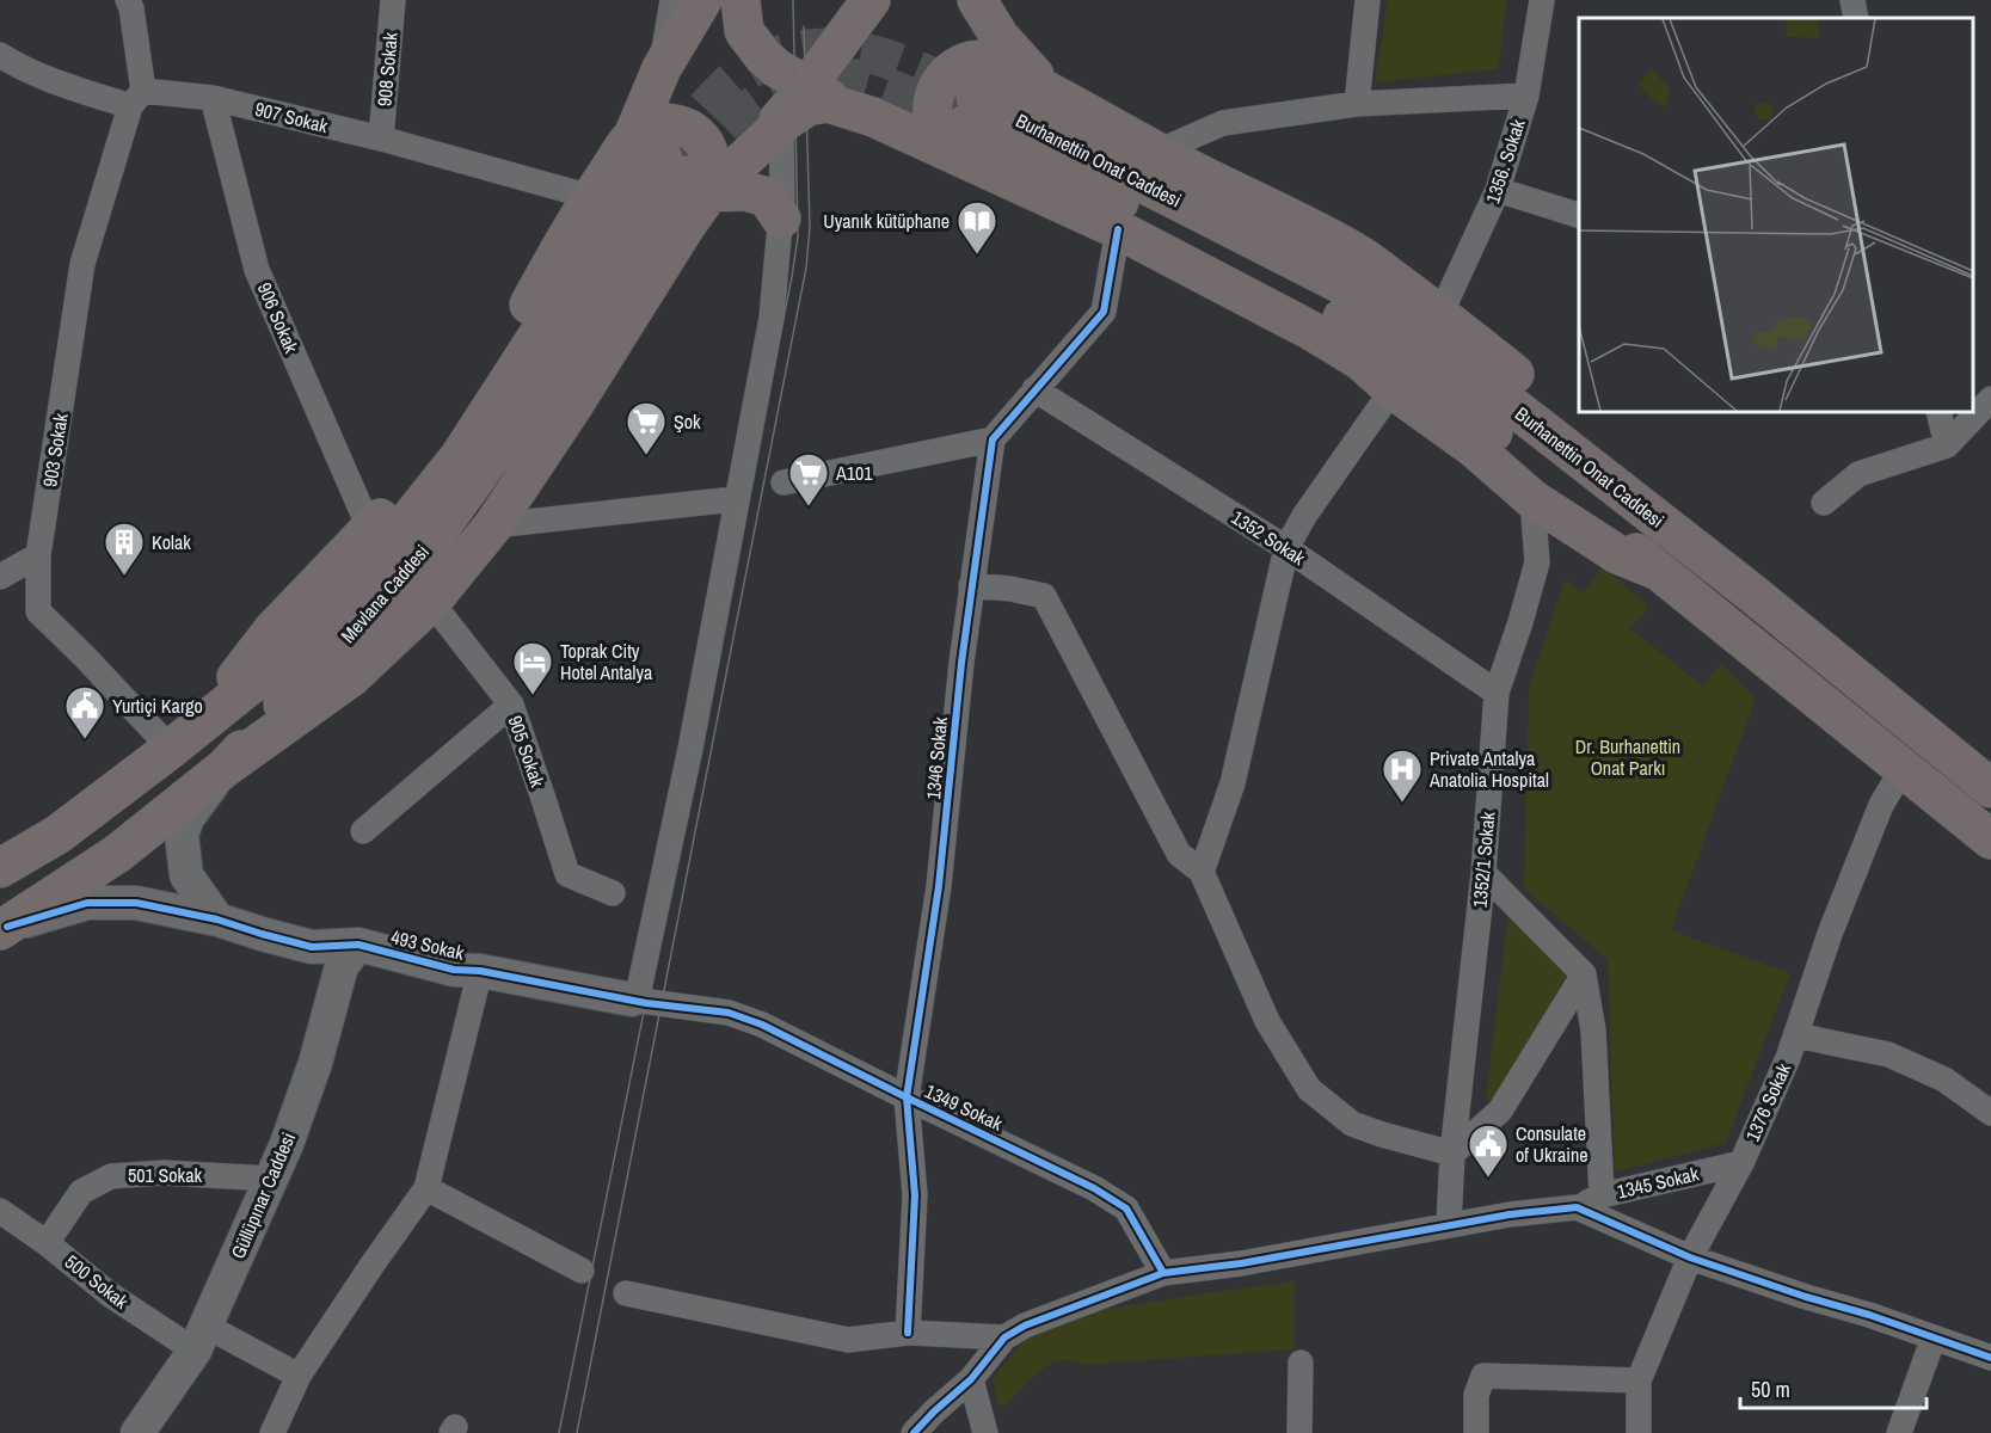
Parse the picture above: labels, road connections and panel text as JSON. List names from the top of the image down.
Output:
{
  "streets": {
    "main road": ["Burhanettin Onat Caddesi", "Mevlana Caddesi"],
    "street": [
      "908 Sokak",
      "907 Sokak",
      "1356. Sokak",
      "906 Sokak",
      "903 Sokak",
      "1352 Sokak",
      "905 Sokak",
      "1346 Sokak",
      "1352/1 Sokak",
      "493 Sokak",
      "1376 Sokak",
      "1349 Sokak",
      "501 Sokak",
      "1345 Sokak",
      "Güllüpınar Caddesi",
      "500 Sokak"
    ]
  },
  "crossings": [
    ["908 Sokak", "907 Sokak"],
    ["907 Sokak", "906 Sokak"],
    ["907 Sokak", "903 Sokak"],
    ["Burhanettin Onat Caddesi", "1356. Sokak"],
    ["Burhanettin Onat Caddesi", "1352/1 Sokak"],
    ["Burhanettin Onat Caddesi", "1376 Sokak"],
    ["903 Sokak", "Mevlana Caddesi"],
    ["1352 Sokak", "1352/1 Sokak"],
    ["Mevlana Caddesi", "493 Sokak"],
    ["1346 Sokak", "1349 Sokak"],
    ["493 Sokak", "1349 Sokak"],
    ["493 Sokak", "Güllüpınar Caddesi"],
    ["1376 Sokak", "1345 Sokak"],
    ["501 Sokak", "Güllüpınar Caddesi"],
    ["501 Sokak", "500 Sokak"],
    ["Güllüpınar Caddesi", "500 Sokak"]
  ],
  "parks": ["Dr. Burhanettin Onat Parkı"],
  "places": {
    "library": ["Uyanık kütüphane"],
    "supermarket": ["Şok", "A101"],
    "building": ["Kolak"],
    "hotel": ["Toprak City Hotel Antalya"],
    "public building": ["Yurtiçi Kargo", "Consulate of Ukraine"],
    "hospital": ["Private Antalya Anatolia Hospital"]
  },
  "scale_bar": "50 m"
}
